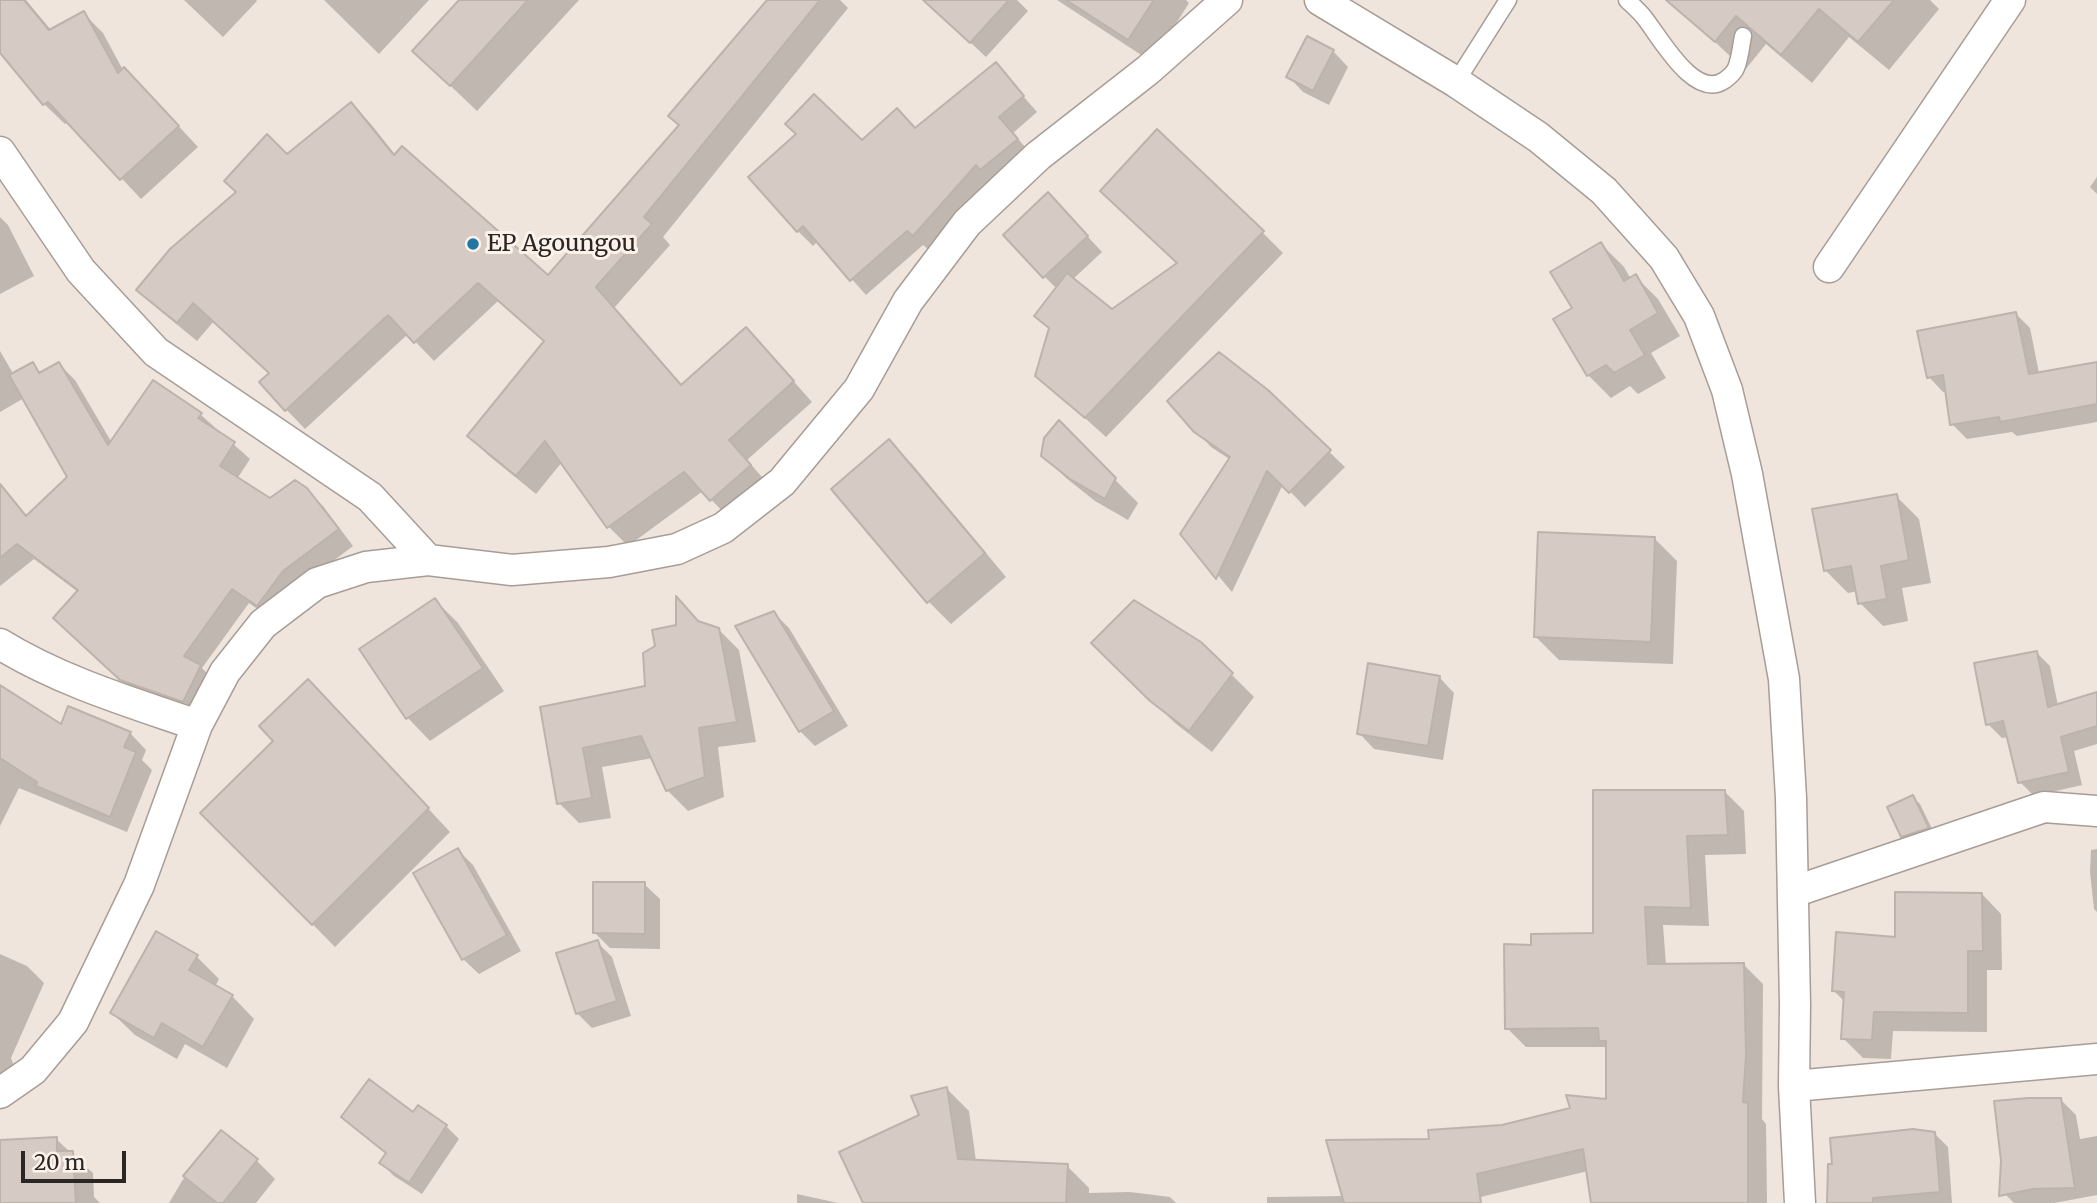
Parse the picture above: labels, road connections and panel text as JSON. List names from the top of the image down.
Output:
{
  "places": ["EP Agoungou"],
  "scale_bar": "20 m"
}
